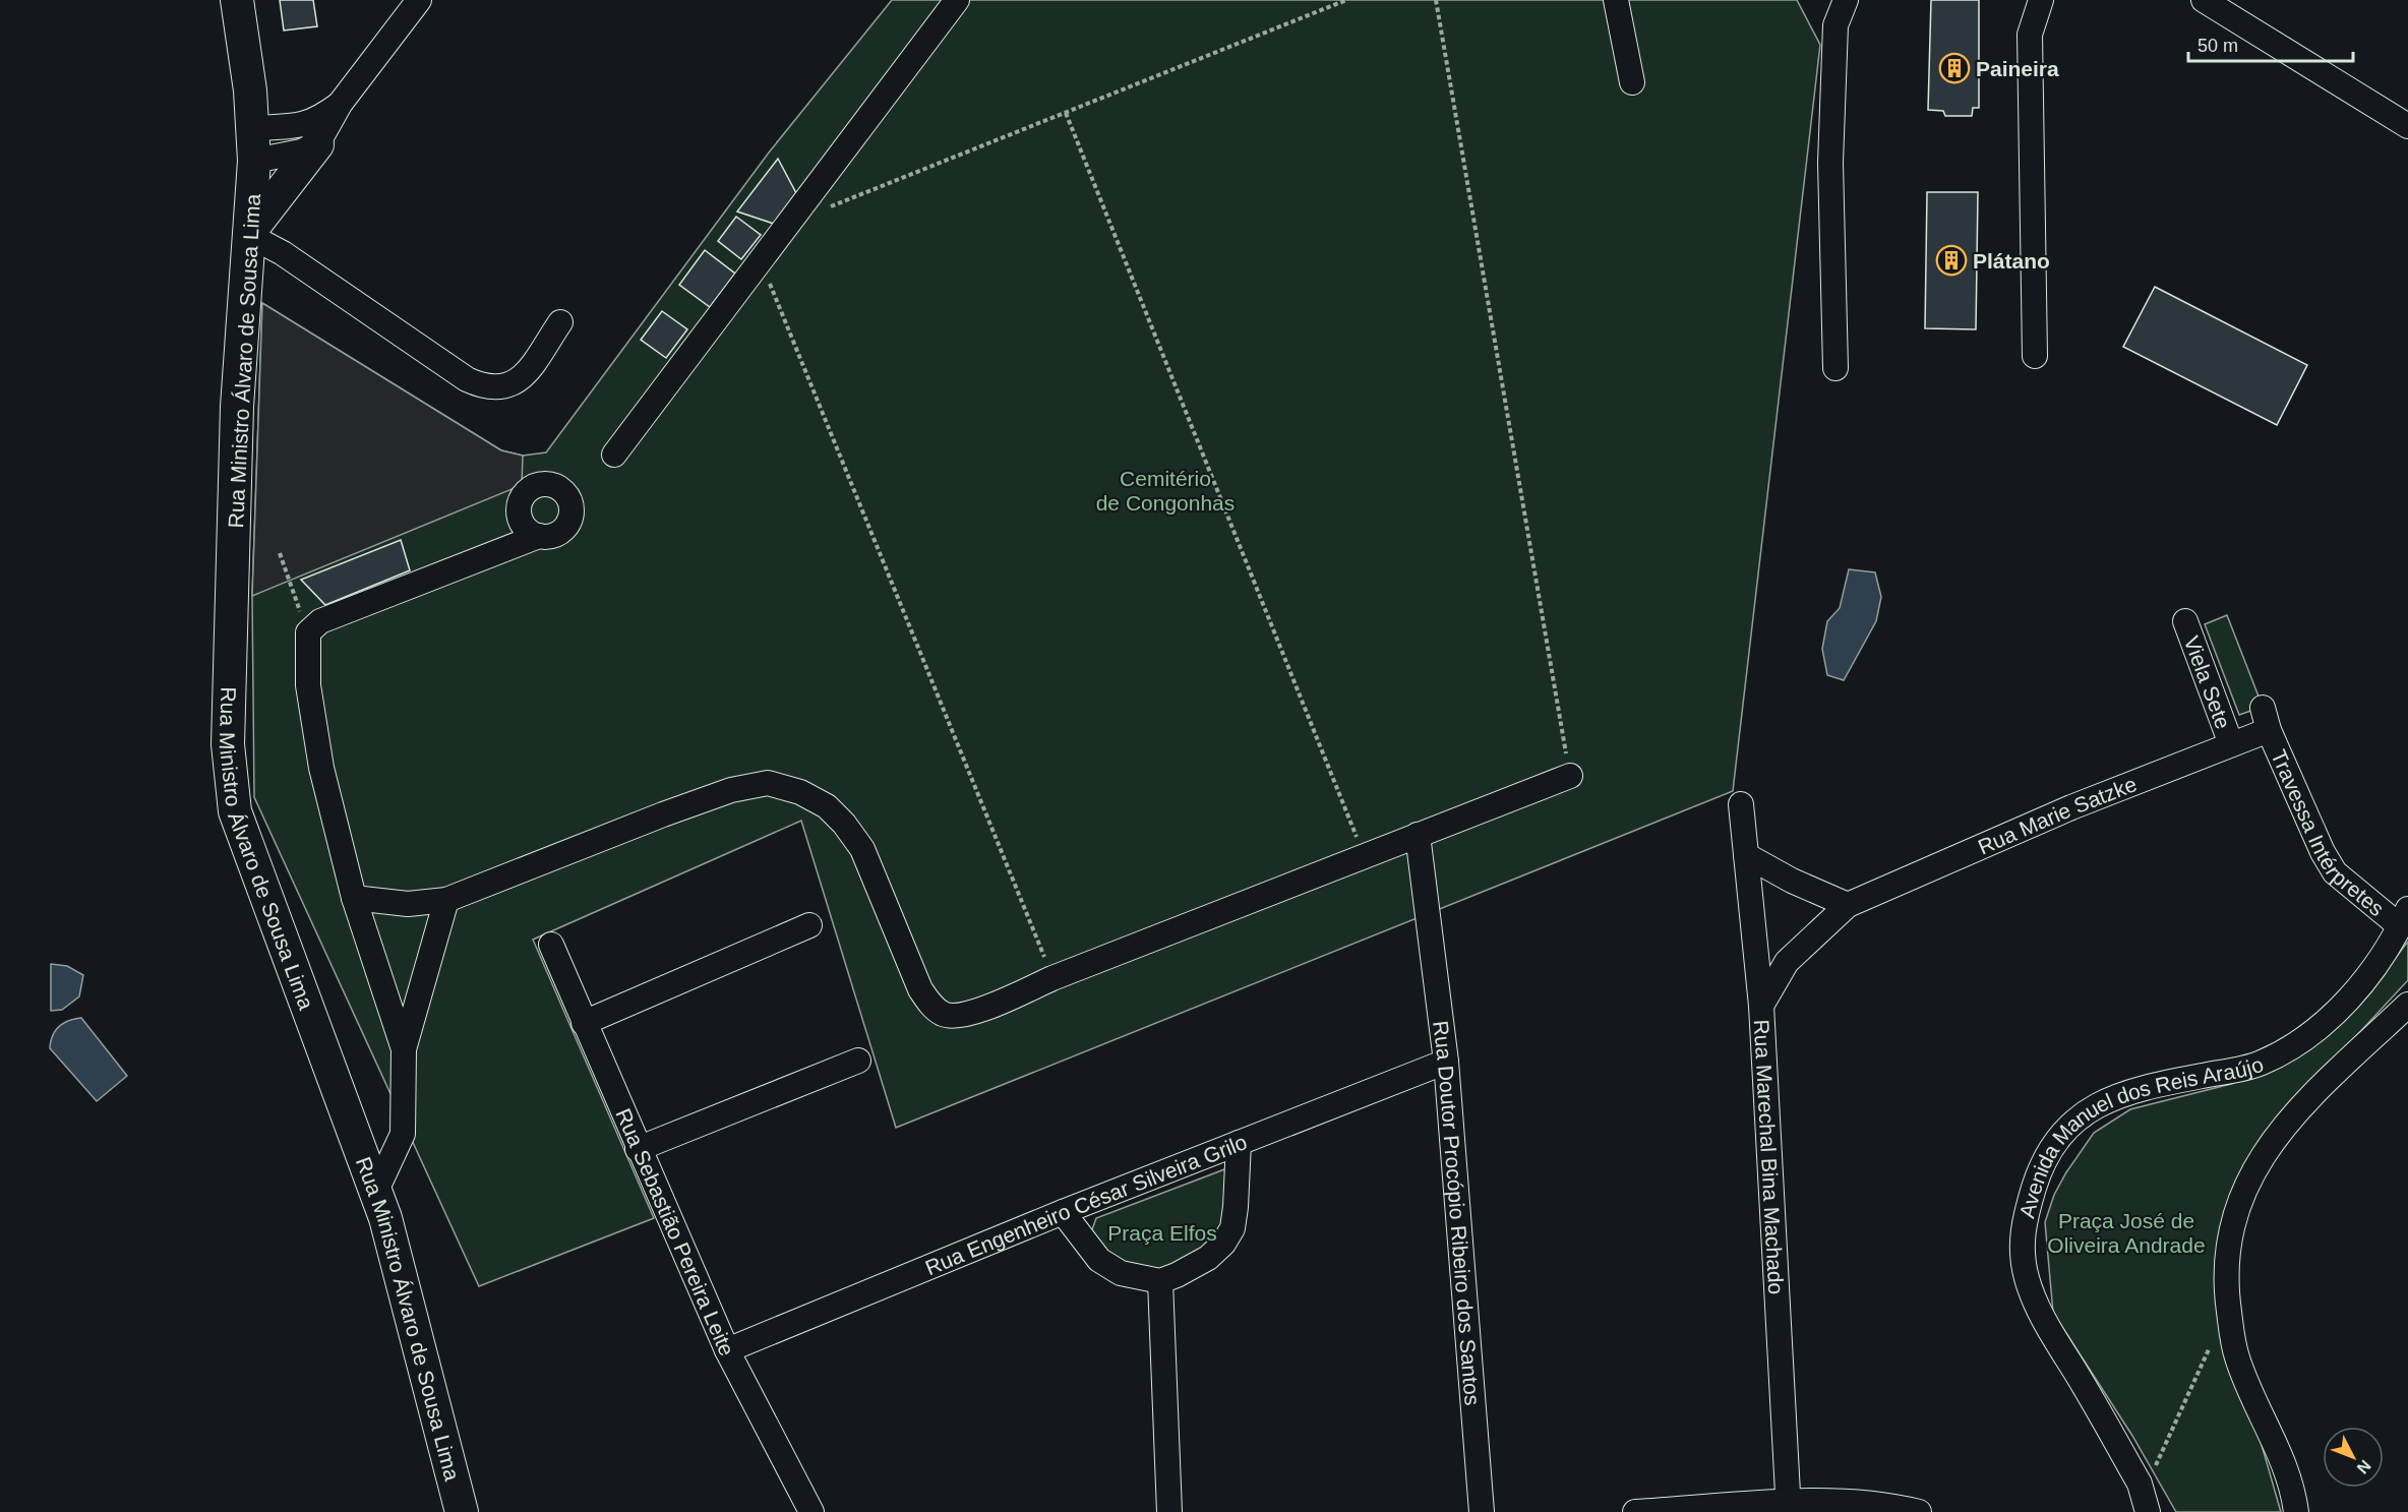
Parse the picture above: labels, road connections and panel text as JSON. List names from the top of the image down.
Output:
{
  "streets": {
    "main road": ["Rua Ministro Álvaro de Sousa Lima"],
    "street": [
      "Viela Sete",
      "Rua Marie Satzke",
      "Travessa Intérpretes",
      "Avenida Manuel dos Reis Araújo",
      "Rua Marechal Bina Machado",
      "Rua Engenheiro César Silveira Grilo",
      "Rua Doutor Procópio Ribeiro dos Santos",
      "Rua Sebastião Pereira Leite"
    ]
  },
  "crossings": [
    ["Viela Sete", "Rua Marie Satzke"],
    ["Rua Marie Satzke", "Travessa Intérpretes"],
    ["Rua Marie Satzke", "Rua Marechal Bina Machado"],
    ["Travessa Intérpretes", "Avenida Manuel dos Reis Araújo"],
    ["Rua Engenheiro César Silveira Grilo", "Rua Doutor Procópio Ribeiro dos Santos"],
    ["Rua Engenheiro César Silveira Grilo", "Rua Sebastião Pereira Leite"]
  ],
  "parks": ["Cemitério de Congonhas", "Praça José de Oliveira Andrade", "Praça Elfos"],
  "places": {
    "building": ["Paineira", "Plátano"]
  },
  "scale_bar": "50 m",
  "north": "bottom right"
}
